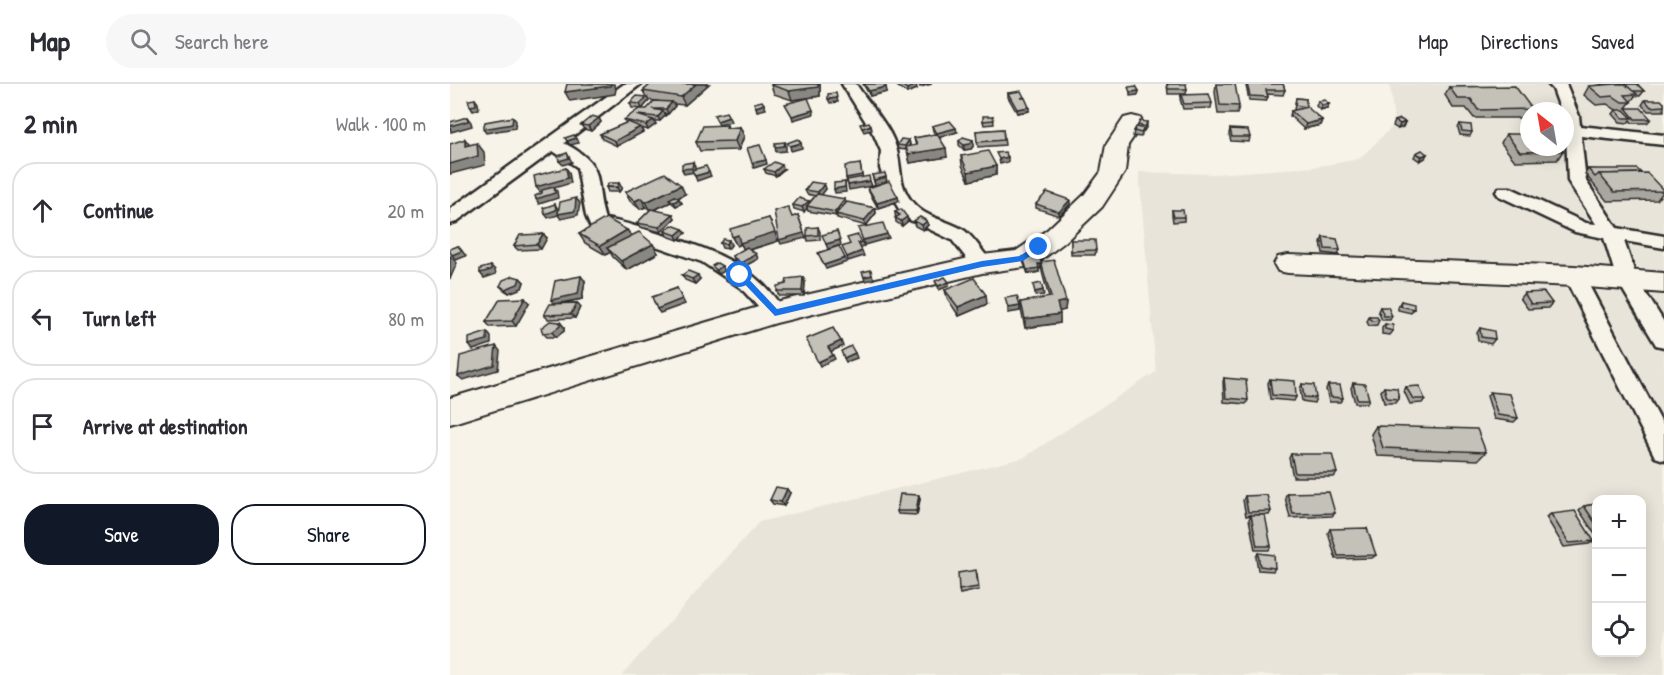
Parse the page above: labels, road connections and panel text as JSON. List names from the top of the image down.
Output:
{
  "north": "top left",
  "page": {
    "header": "Map",
    "search": "Search here",
    "nav": ["Map", "Directions", "Saved"],
    "heading": ["2 min", "Walk · 100 m"],
    "list": [
      ["Continue", "20 m"],
      ["Turn left", "80 m"],
      "Arrive at destination"
    ],
    "buttons": ["Save", "Share"],
    "map_buttons": ["+", "−"]
  }
}
